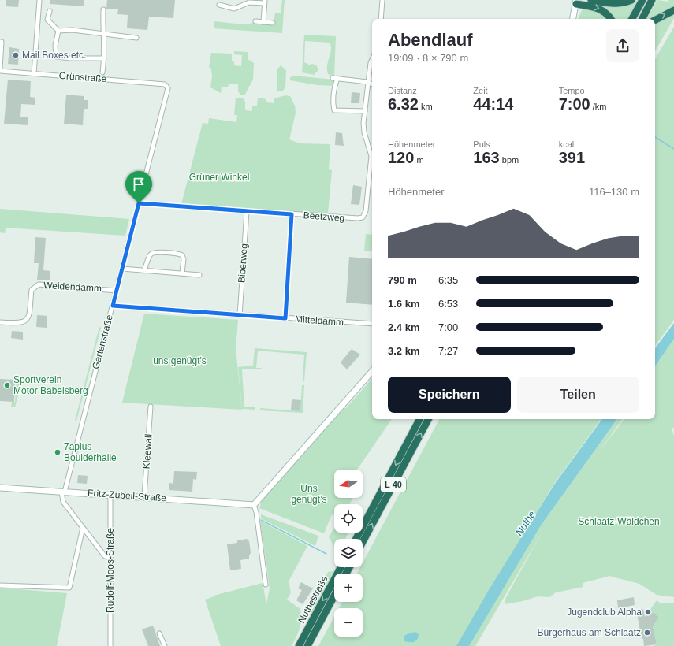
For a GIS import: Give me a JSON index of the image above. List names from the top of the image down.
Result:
{
  "streets": {
    "highway": ["L 40", "Nuthestraße"],
    "street": [
      "Grünstraße",
      "Beetzweg",
      "Biberweg",
      "Weidendamm",
      "Mitteldamm",
      "Gartenstraße",
      "Kleewall",
      "Fritz-Zubeil-Straße",
      "Rudolf-Moos-Straße"
    ]
  },
  "crossings": [
    ["Grünstraße", "Gartenstraße"],
    ["Beetzweg", "Biberweg"],
    ["Beetzweg", "Gartenstraße"],
    ["Biberweg", "Mitteldamm"],
    ["Weidendamm", "Gartenstraße"],
    ["Mitteldamm", "Gartenstraße"],
    ["Gartenstraße", "Fritz-Zubeil-Straße"],
    ["Kleewall", "Fritz-Zubeil-Straße"],
    ["Fritz-Zubeil-Straße", "Rudolf-Moos-Straße"]
  ],
  "water": ["Nuthe"],
  "parks": [
    "Grüner Winkel",
    "uns genügt's",
    "Uns genügt’s",
    "Schlaatz-Wäldchen"
  ],
  "places": [
    "Mail Boxes etc.",
    "Sportverein Motor Babelsberg",
    "7aplus Boulderhalle",
    "Jugendclub Alpha",
    "Bürgerhaus am Schlaatz"
  ],
  "north": "left",
  "page": {
    "heading": ["Abendlauf", "19:09 · 8 × 790 m"],
    "stats": [
      ["Distanz", "6.32 km"],
      ["Zeit", "44:14"],
      ["Tempo", "7:00 /km"],
      ["Höhenmeter", "120 m"],
      ["Puls", "163 bpm"],
      ["kcal", "391"]
    ],
    "chart": ["Höhenmeter", "116–130 m"],
    "list": [
      {
        "name": "790 m",
        "note": "6:35"
      },
      {
        "name": "1.6 km",
        "note": "6:53"
      },
      {
        "name": "2.4 km",
        "note": "7:00"
      },
      {
        "name": "3.2 km",
        "note": "7:27"
      }
    ],
    "buttons": ["Speichern", "Teilen"],
    "map_buttons": ["+", "−"]
  }
}
